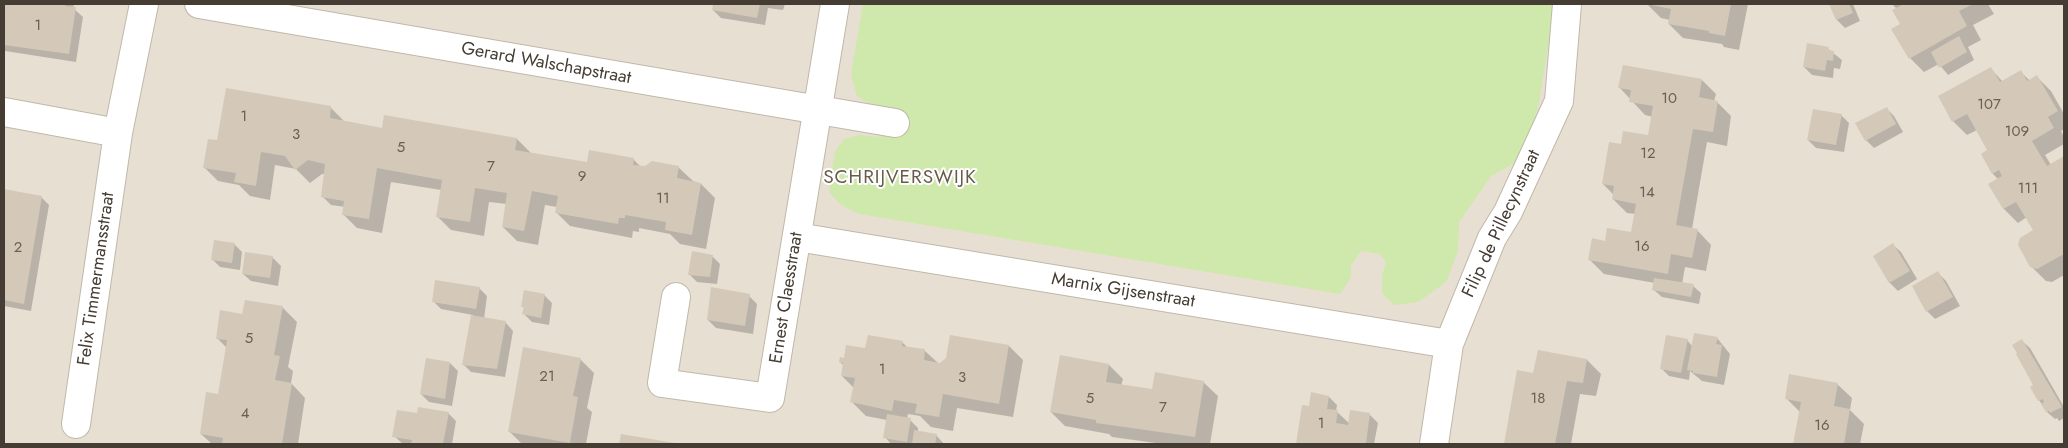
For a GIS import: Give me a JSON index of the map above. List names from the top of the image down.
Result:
{
  "streets": {
    "street": [
      "Gerard Walschapstraat",
      "Filip de Pillecynstraat",
      "Felix Timmermansstraat",
      "Marnix Gijsenstraat",
      "Ernest Claesstraat"
    ]
  },
  "crossings": [
    ["Gerard Walschapstraat", "Ernest Claesstraat"],
    ["Filip de Pillecynstraat", "Marnix Gijsenstraat"],
    ["Marnix Gijsenstraat", "Ernest Claesstraat"]
  ],
  "districts": ["SCHRIJVERSWIJK"],
  "house_numbers": [
    "1",
    "10",
    "107",
    "1",
    "109",
    "3",
    "5",
    "12",
    "7",
    "9",
    "111",
    "14",
    "11",
    "16",
    "2",
    "5",
    "1",
    "21",
    "3",
    "5",
    "18",
    "7",
    "4",
    "1",
    "16"
  ]
}
